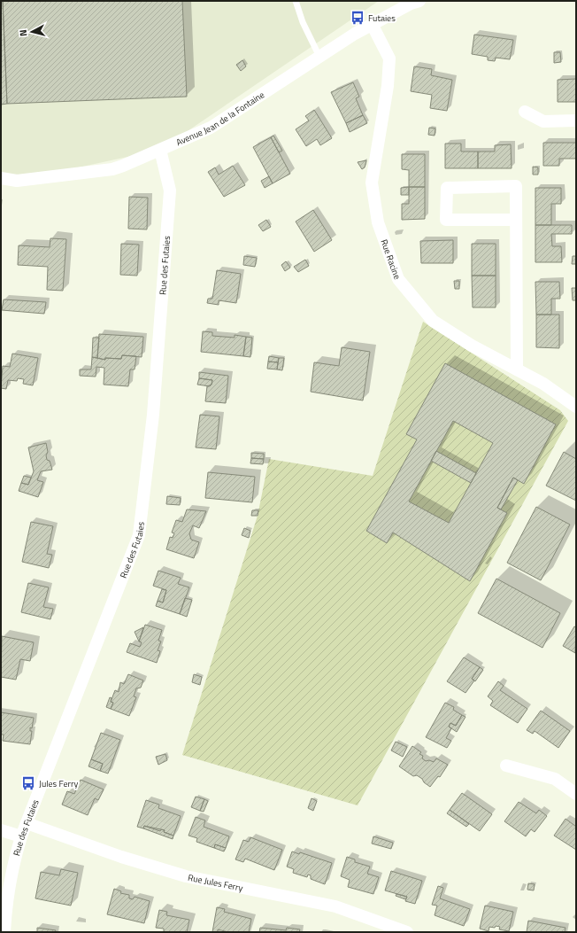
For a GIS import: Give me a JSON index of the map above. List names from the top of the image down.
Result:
{
  "streets": {
    "street": [
      "Avenue Jean de la Fontaine",
      "Rue Racine",
      "Rue des Futaies",
      "Rue Jules Ferry"
    ]
  },
  "crossings": [
    ["Avenue Jean de la Fontaine", "Rue Racine"],
    ["Avenue Jean de la Fontaine", "Rue des Futaies"],
    ["Rue des Futaies", "Rue Jules Ferry"]
  ],
  "places": {
    "bus stop": ["Futaies", "Jules Ferry"]
  },
  "north": "left"
}
